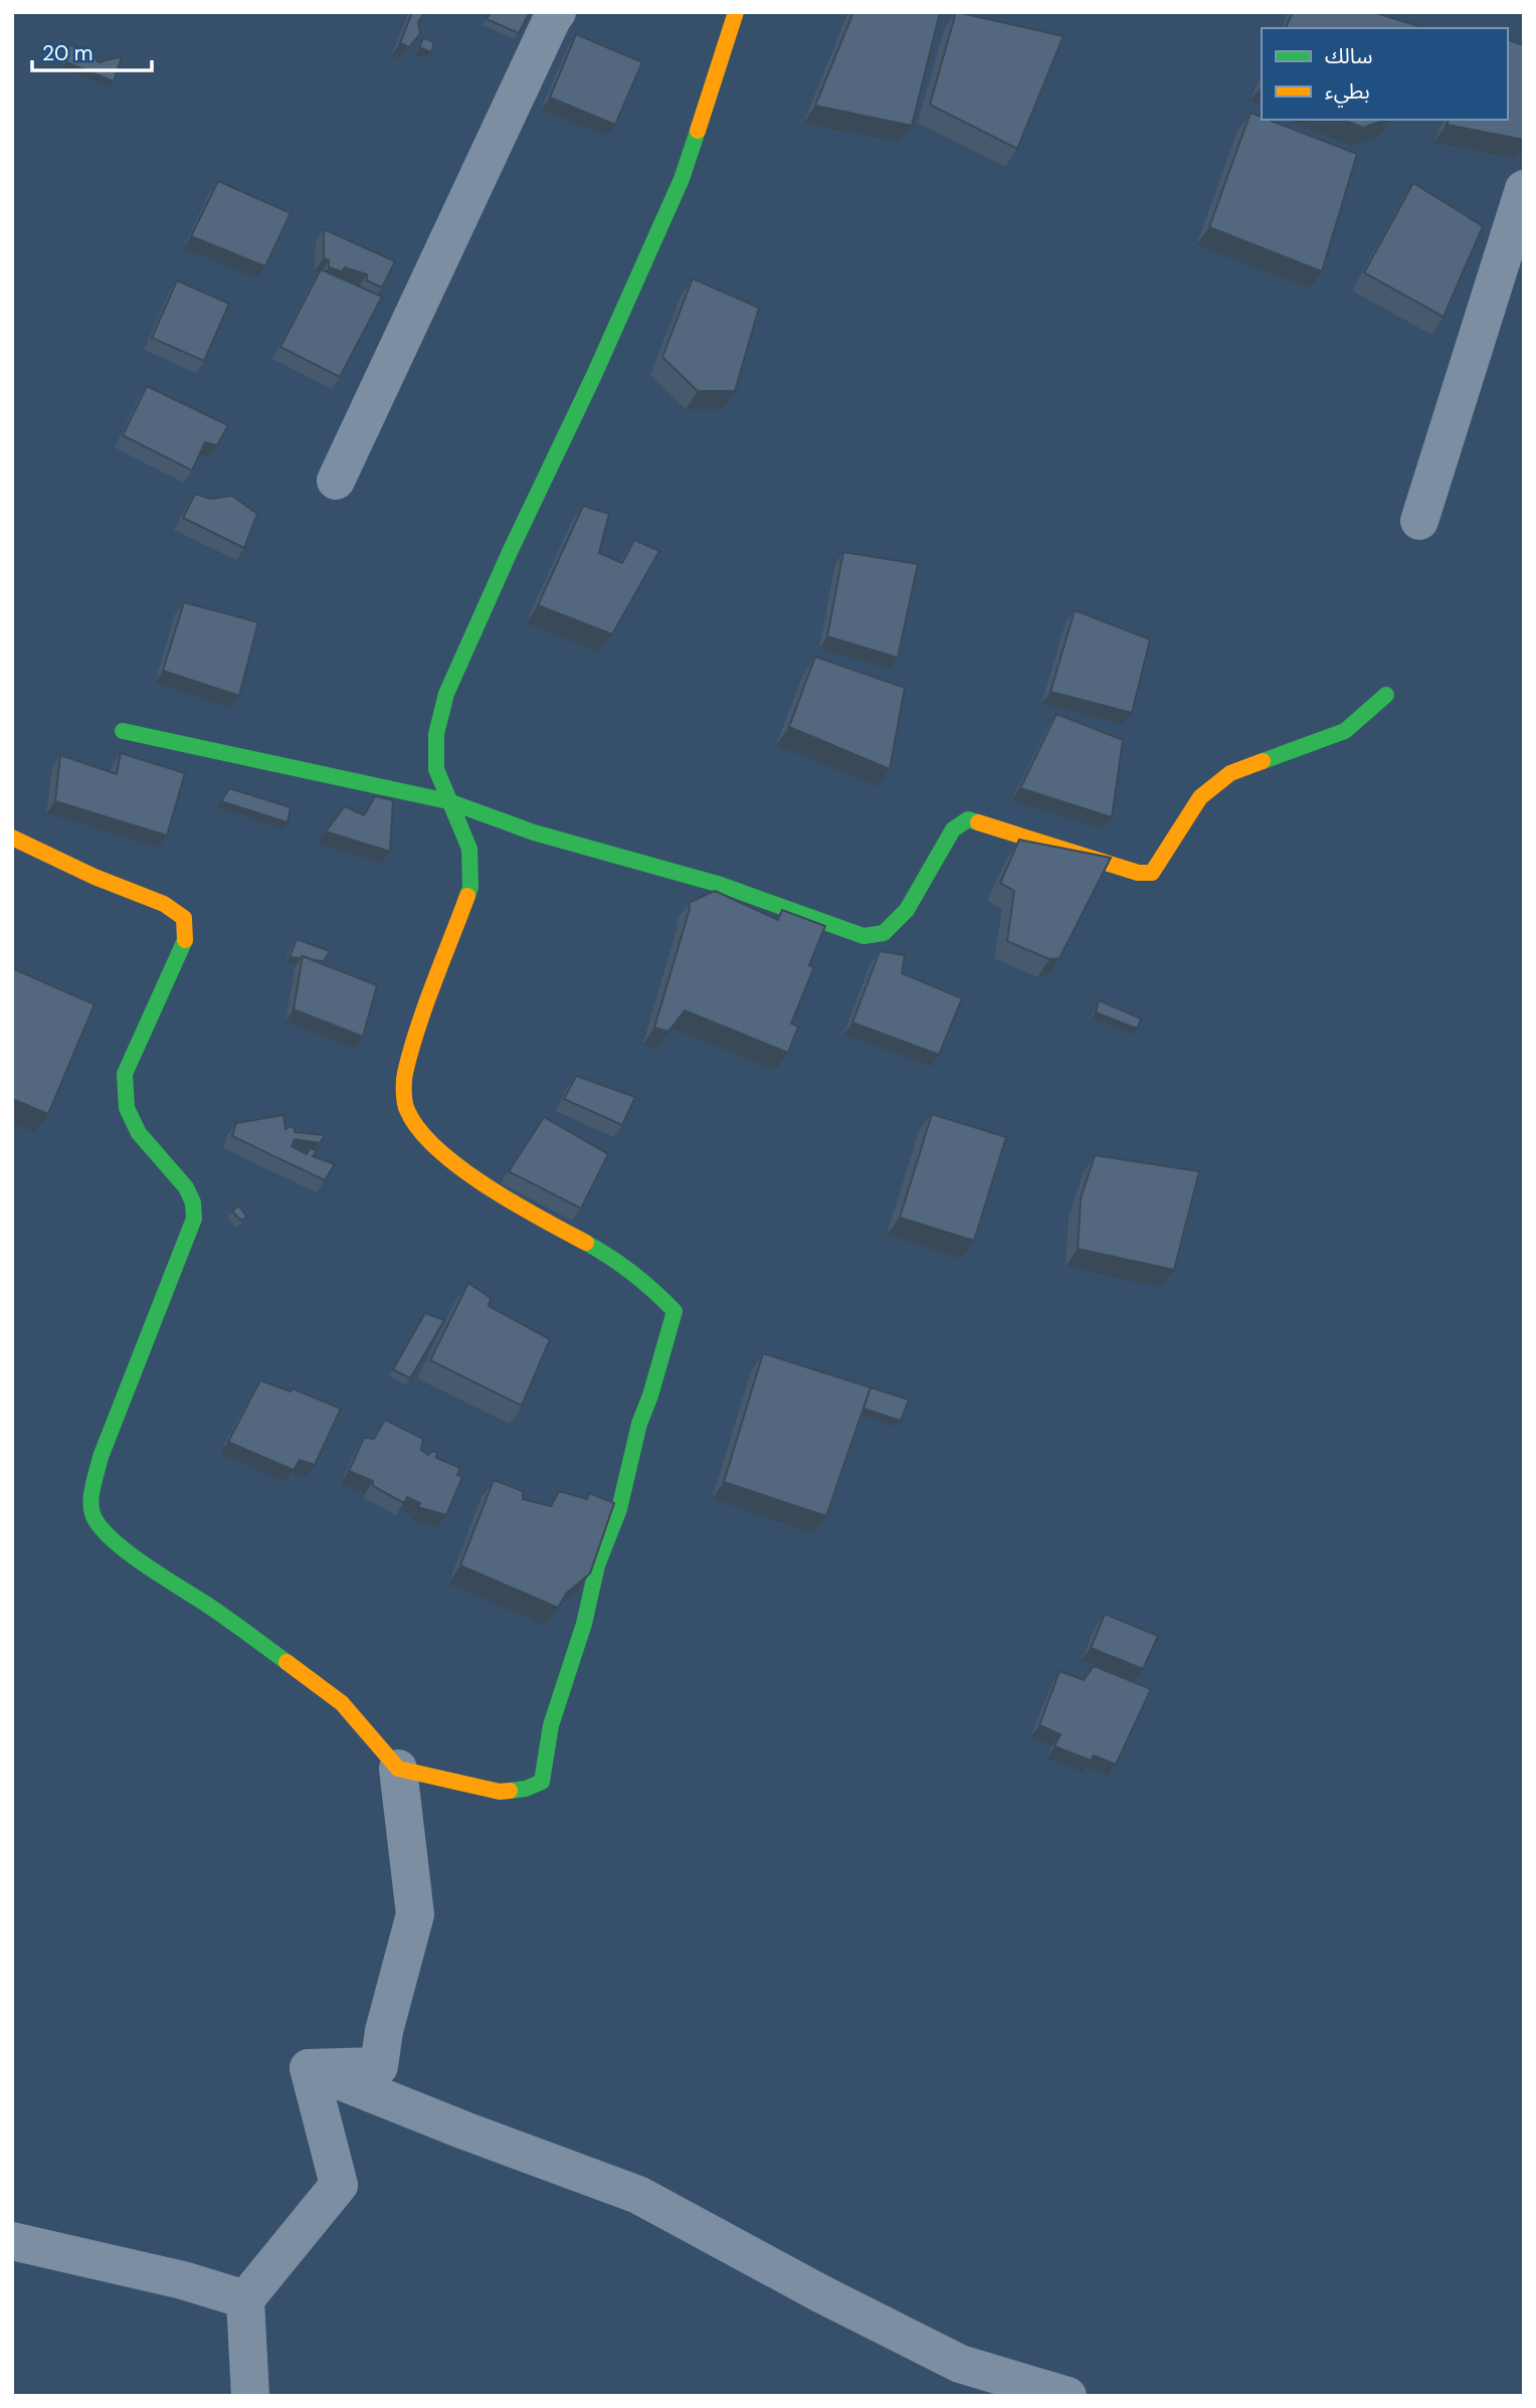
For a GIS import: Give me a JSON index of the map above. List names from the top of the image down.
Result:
{
  "legend": ["سالك", "بطيء"],
  "scale_bar": "20 m"
}
